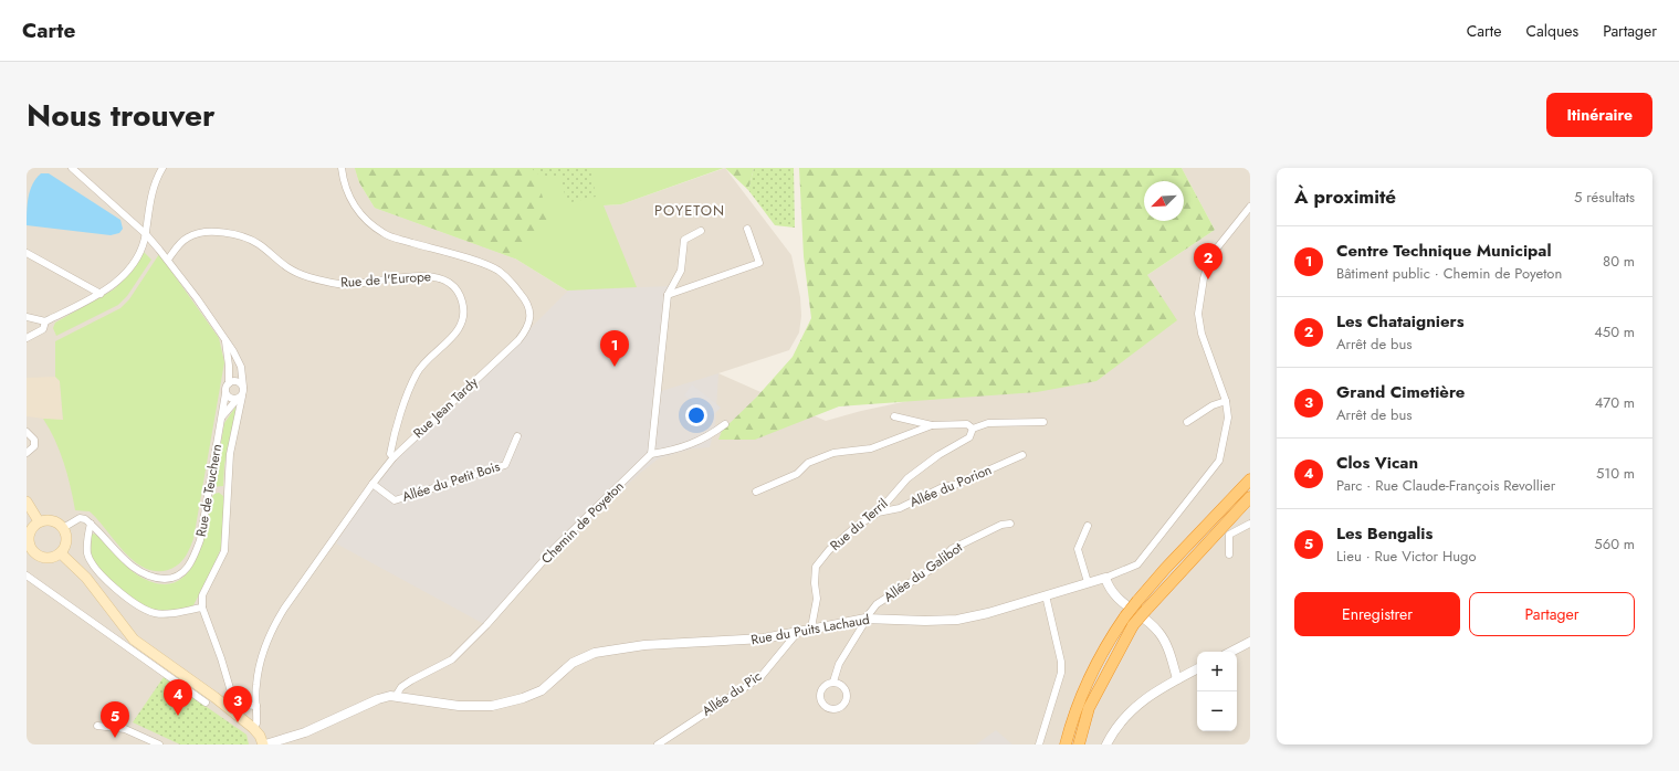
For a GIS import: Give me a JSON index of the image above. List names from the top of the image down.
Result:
{
  "streets": {
    "street": [
      "Rue de l'Europe",
      "Rue Jean Tardy",
      "Allée du Petit Bois",
      "Allée du Porion",
      "Rue de Teuchern",
      "Chemin de Poyeton",
      "Rue du Terril",
      "Allée du Galibot",
      "Rue du Puits Lachaud",
      "Allée du Pic"
    ]
  },
  "crossings": [
    ["Rue de l'Europe", "Rue Jean Tardy"],
    ["Rue Jean Tardy", "Allée du Petit Bois"],
    ["Allée du Porion", "Rue du Terril"],
    ["Chemin de Poyeton", "Rue du Puits Lachaud"],
    ["Rue du Terril", "Rue du Puits Lachaud"],
    ["Allée du Galibot", "Rue du Puits Lachaud"],
    ["Rue du Puits Lachaud", "Allée du Pic"]
  ],
  "districts": ["POYETON"],
  "north": "bottom left",
  "page": {
    "header": "Carte",
    "nav": ["Carte", "Calques", "Partager"],
    "title": "Nous trouver",
    "buttons": [
      "Itinéraire",
      ["Enregistrer", "Partager"]
    ],
    "heading": ["À proximité", "5 résultats"],
    "list": [
      {
        "mark": "1",
        "name": "Centre Technique Municipal",
        "note": "Bâtiment public · Chemin de Poyeton",
        "value": "80 m"
      },
      {
        "mark": "2",
        "name": "Les Chataigniers",
        "note": "Arrêt de bus",
        "value": "450 m"
      },
      {
        "mark": "3",
        "name": "Grand Cimetière",
        "note": "Arrêt de bus",
        "value": "470 m"
      },
      {
        "mark": "4",
        "name": "Clos Vican",
        "note": "Parc · Rue Claude-François Revollier",
        "value": "510 m"
      },
      {
        "mark": "5",
        "name": "Les Bengalis",
        "note": "Lieu · Rue Victor Hugo",
        "value": "560 m"
      }
    ],
    "pins": [
      "2",
      "1",
      "4",
      "3",
      "5"
    ],
    "map_buttons": ["+", "−"]
  }
}
